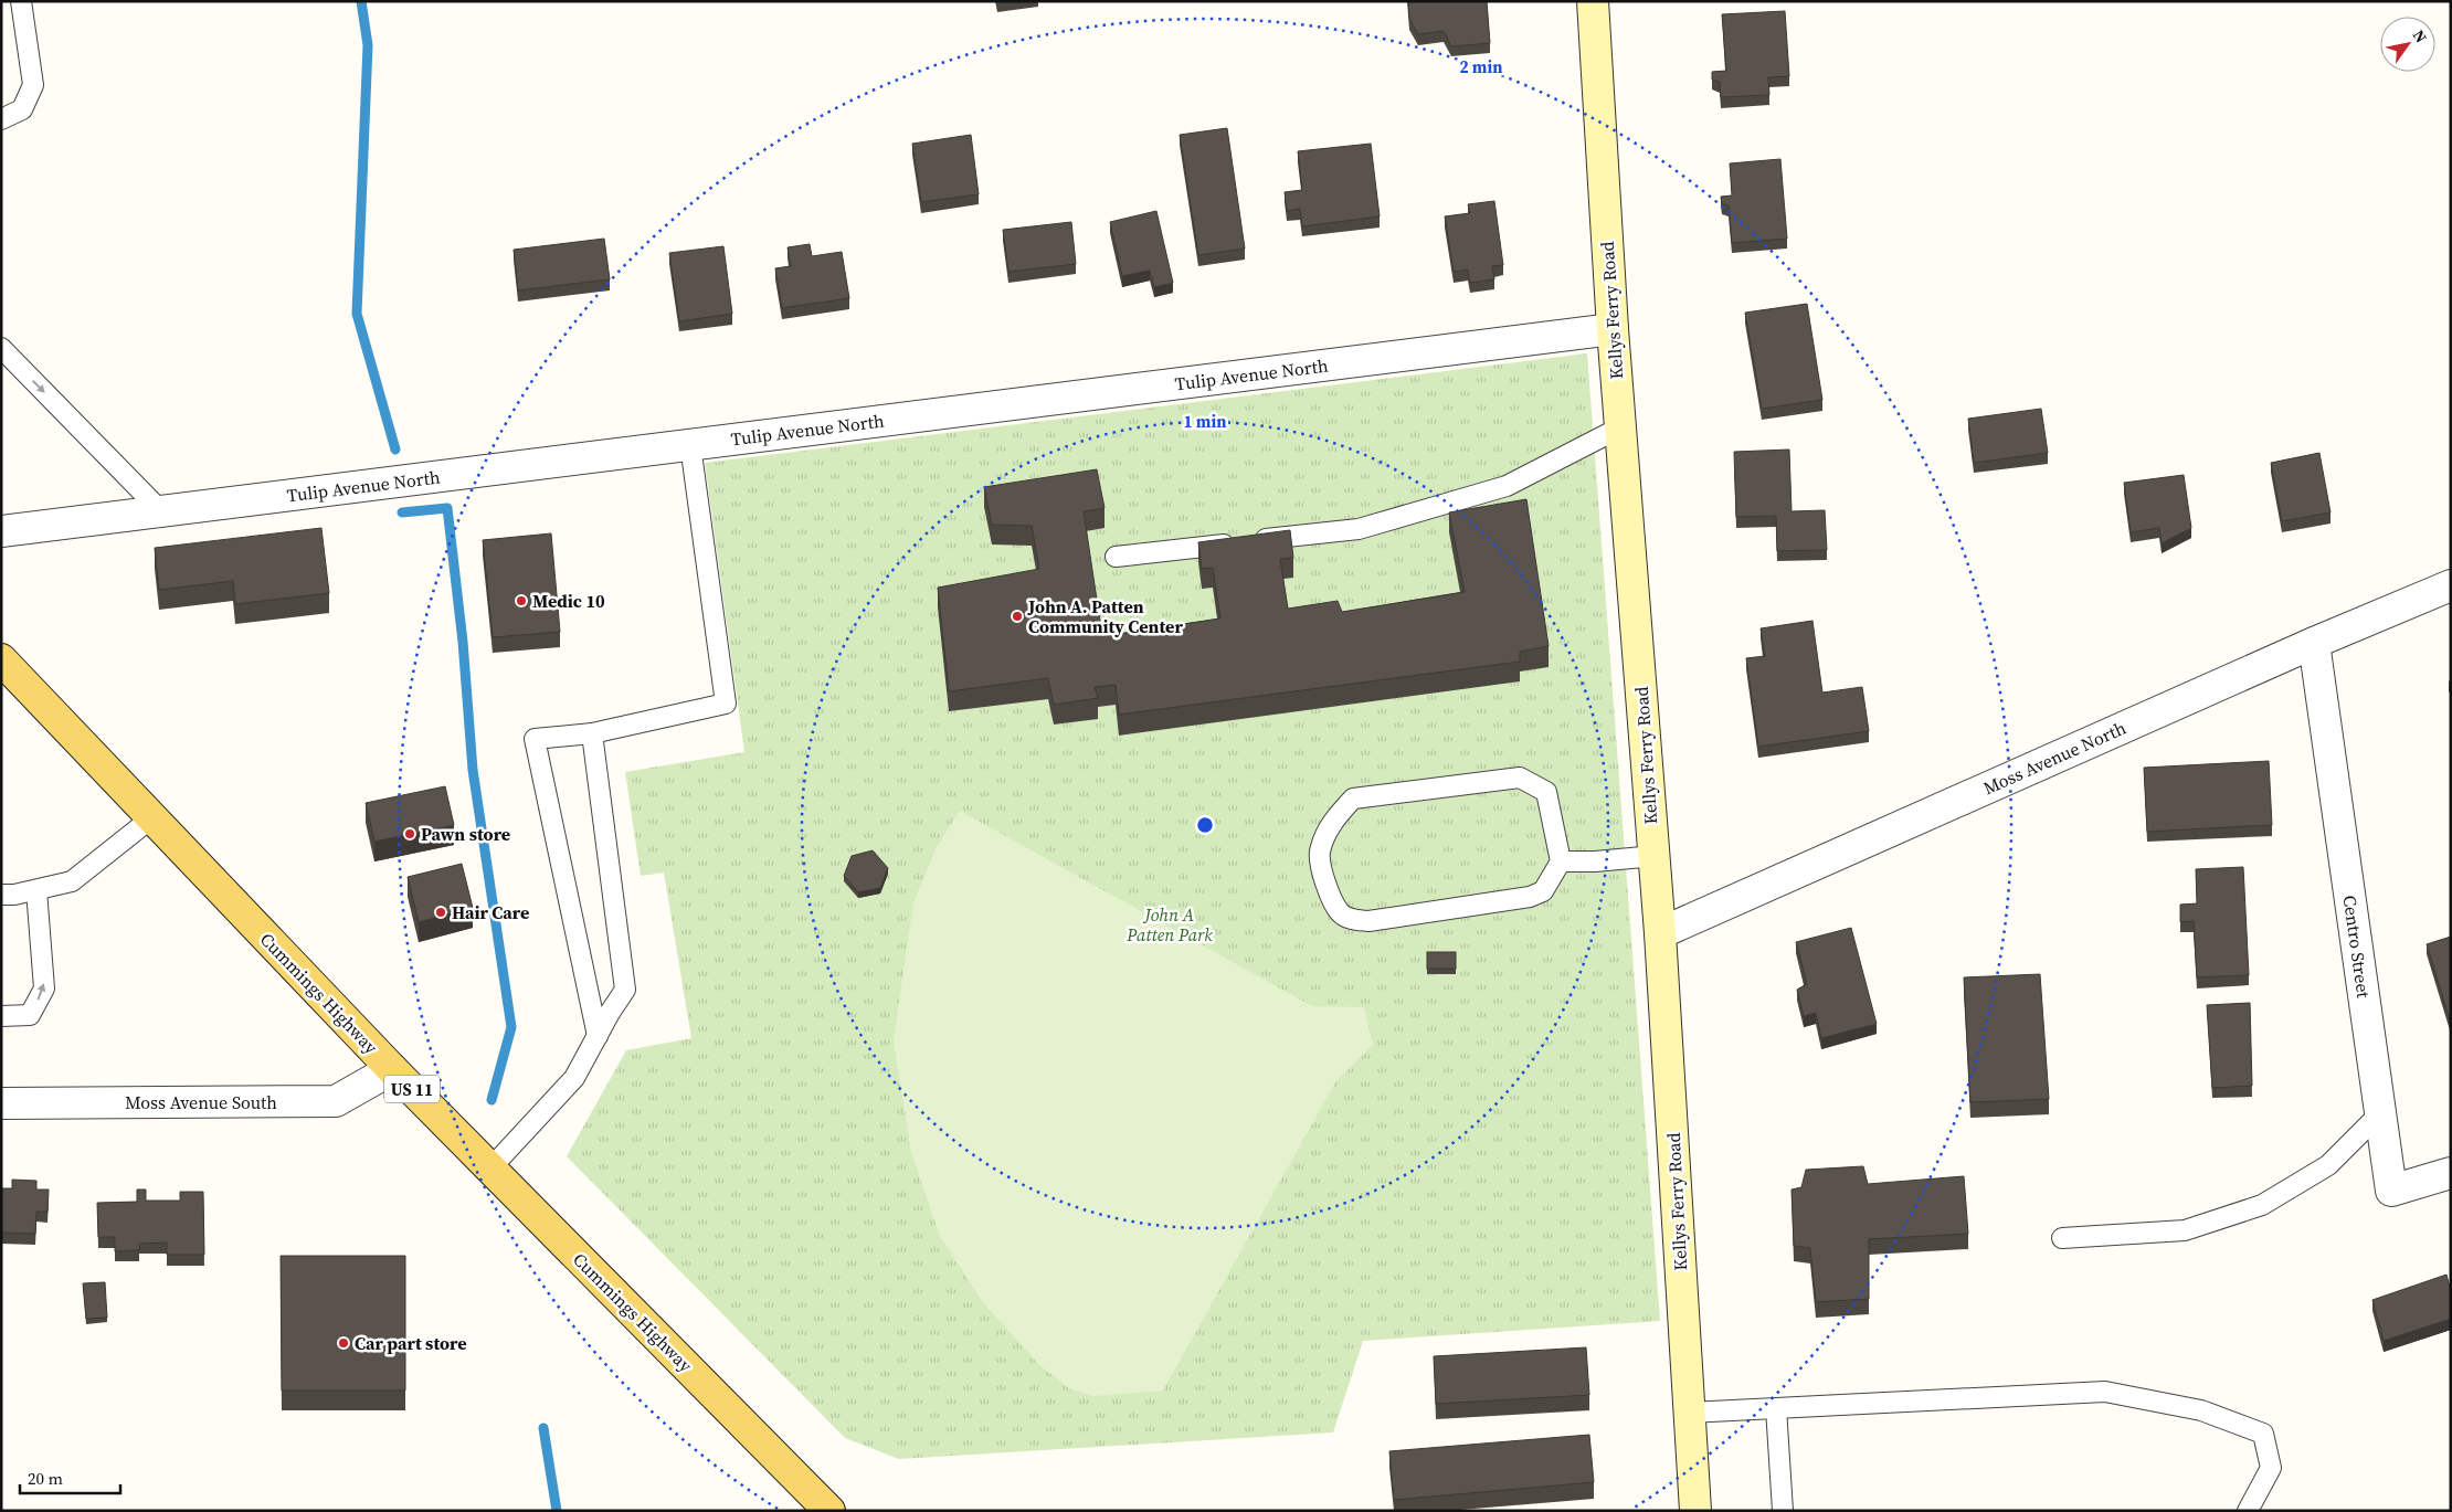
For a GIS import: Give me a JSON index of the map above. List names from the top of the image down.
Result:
{
  "streets": {
    "main road": ["Cummings Highway", "US 11"],
    "street": [
      "Kellys Ferry Road",
      "Tulip Avenue North",
      "Moss Avenue North",
      "Centro Street",
      "Moss Avenue South"
    ]
  },
  "crossings": [
    ["Kellys Ferry Road", "Tulip Avenue North"],
    ["Kellys Ferry Road", "Moss Avenue North"],
    ["Moss Avenue North", "Centro Street"],
    ["Cummings Highway", "Moss Avenue South"]
  ],
  "parks": ["John A Patten Park"],
  "places": [
    "Medic 10",
    "John A. Patten Community Center",
    "Pawn store",
    "Hair Care",
    "Car part store"
  ],
  "scale_bar": "20 m",
  "north": "top right",
  "rings": ["2 min", "1 min"]
}
